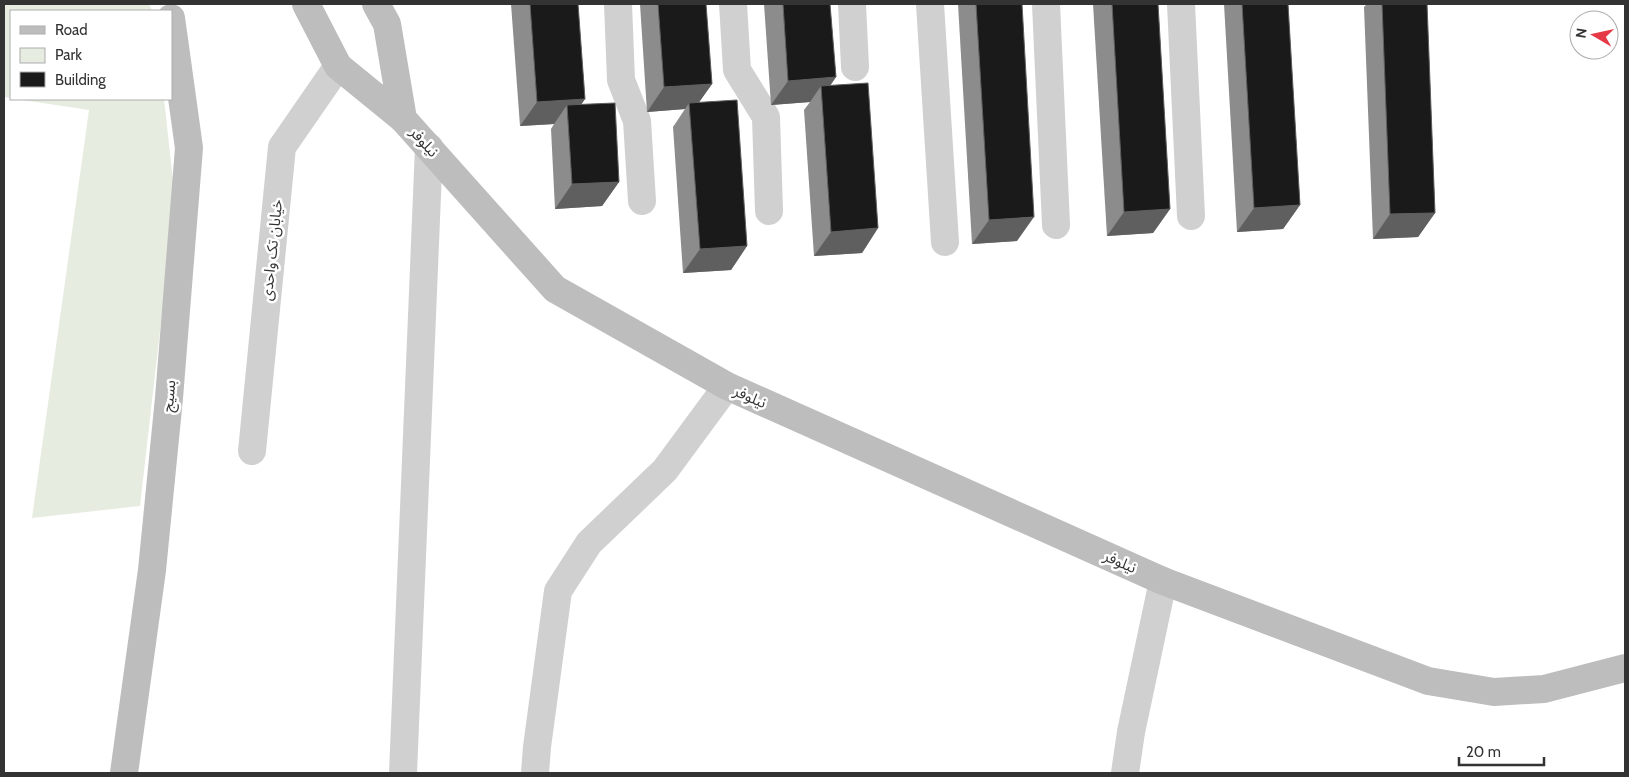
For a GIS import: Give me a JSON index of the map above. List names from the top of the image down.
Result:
{
  "streets": {
    "main road": ["نیلوفر", "بسیج"],
    "street": ["خیابان تک واحدی"]
  },
  "crossings": [
    ["نیلوفر", "خیابان تک واحدی"]
  ],
  "legend": ["Road", "Park", "Building"],
  "scale_bar": "20 m",
  "north": "left"
}
